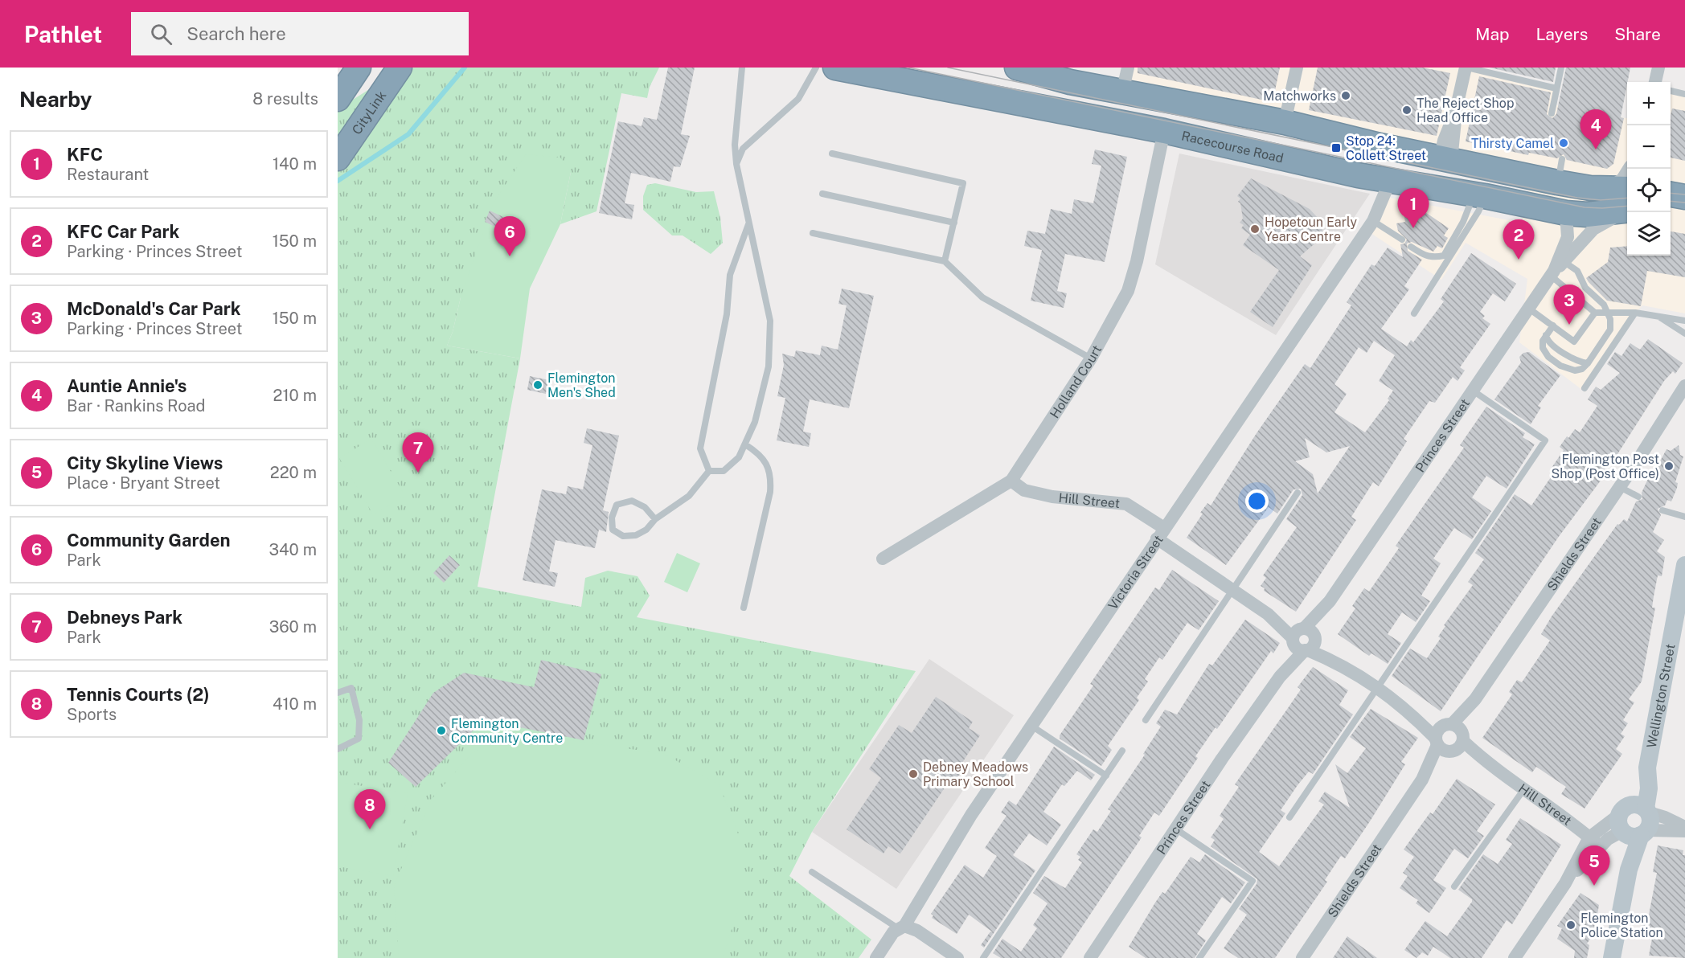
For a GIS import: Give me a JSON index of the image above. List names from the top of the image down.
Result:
{
  "streets": {
    "highway": ["CityLink", "Racecourse Road"],
    "street": [
      "Holland Court",
      "Princes Street",
      "Hill Street",
      "Shields Street",
      "Victoria Street",
      "Wellington Street"
    ]
  },
  "crossings": [
    ["Racecourse Road", "Holland Court"],
    ["Racecourse Road", "Princes Street"],
    ["Racecourse Road", "Victoria Street"],
    ["Holland Court", "Hill Street"],
    ["Princes Street", "Hill Street"],
    ["Hill Street", "Shields Street"],
    ["Hill Street", "Victoria Street"]
  ],
  "places": {
    "other": [
      "Matchworks",
      "The Reject Shop Head Office",
      "Thirsty Camel",
      "Hopetoun Early Years Centre",
      "Flemington Men's Shed",
      "Flemington Post Shop (Post Office)",
      "Flemington Community Centre",
      "Debney Meadows Primary School",
      "Flemington Police Station"
    ],
    "transit": ["Stop 24: Collett Street"]
  },
  "page": {
    "header": "Pathlet",
    "search": "Search here",
    "nav": ["Map", "Layers", "Share"],
    "heading": ["Nearby", "8 results"],
    "map_buttons": ["+", "−"],
    "pins": [
      "4",
      "1",
      "6",
      "2",
      "3",
      "7",
      "8",
      "5"
    ],
    "list": [
      {
        "mark": "1",
        "name": "KFC",
        "note": "Restaurant",
        "value": "140 m"
      },
      {
        "mark": "2",
        "name": "KFC Car Park",
        "note": "Parking · Princes Street",
        "value": "150 m"
      },
      {
        "mark": "3",
        "name": "McDonald's Car Park",
        "note": "Parking · Princes Street",
        "value": "150 m"
      },
      {
        "mark": "4",
        "name": "Auntie Annie's",
        "note": "Bar · Rankins Road",
        "value": "210 m"
      },
      {
        "mark": "5",
        "name": "City Skyline Views",
        "note": "Place · Bryant Street",
        "value": "220 m"
      },
      {
        "mark": "6",
        "name": "Community Garden",
        "note": "Park",
        "value": "340 m"
      },
      {
        "mark": "7",
        "name": "Debneys Park",
        "note": "Park",
        "value": "360 m"
      },
      {
        "mark": "8",
        "name": "Tennis Courts (2)",
        "note": "Sports",
        "value": "410 m"
      }
    ]
  }
}
